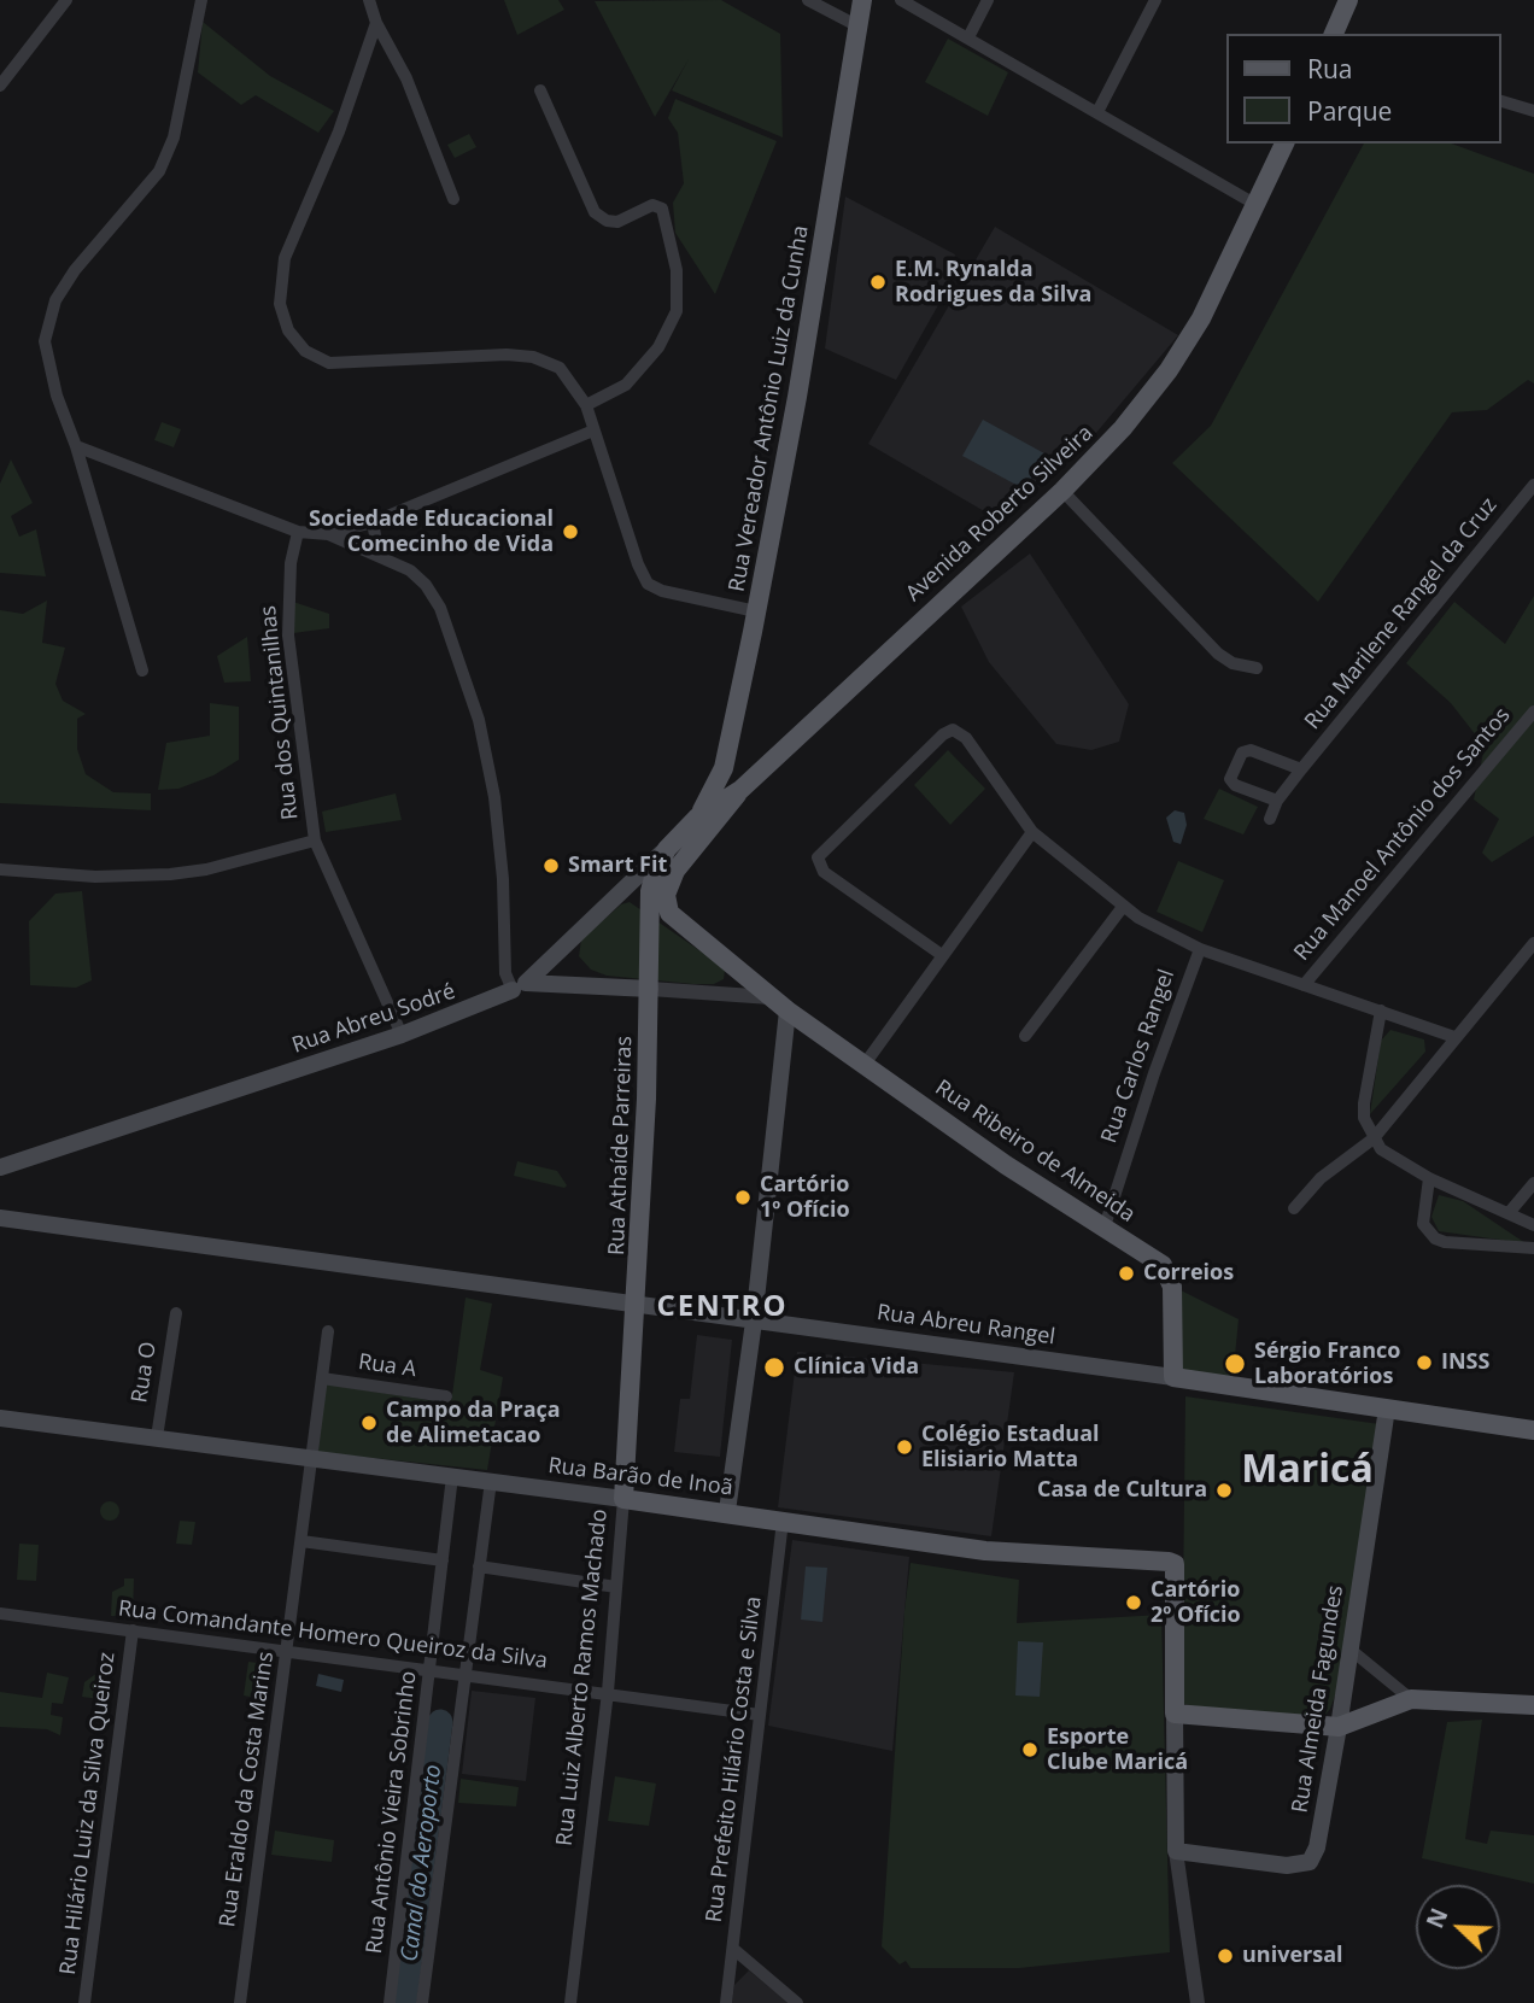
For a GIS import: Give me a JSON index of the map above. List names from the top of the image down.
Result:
{
  "streets": {
    "main road": [
      "Rua Vereador Antônio Luiz da Cunha",
      "Avenida Roberto Silveira",
      "Rua Abreu Sodré",
      "Rua Athaíde Parreiras",
      "Rua Ribeiro de Almeida",
      "Rua Abreu Rangel",
      "Rua Barão de Inoã",
      "Rua Luiz Alberto Ramos Machado",
      "Rua Almeida Fagundes"
    ],
    "street": [
      "Rua Marilene Rangel da Cruz",
      "Rua dos Quintanilhas",
      "Rua Manoel Antônio dos Santos",
      "Rua Carlos Rangel",
      "Rua A",
      "Rua O",
      "Rua Comandante Homero Queiroz da Silva",
      "Rua Prefeito Hilário Costa e Silva",
      "Rua Eraldo da Costa Marins",
      "Rua Antônio Vieira Sobrinho",
      "Rua Hilário Luiz da Silva Queiroz"
    ]
  },
  "crossings": [
    ["Rua Vereador Antônio Luiz da Cunha", "Avenida Roberto Silveira"],
    ["Avenida Roberto Silveira", "Rua Abreu Sodré"],
    ["Avenida Roberto Silveira", "Rua Athaíde Parreiras"],
    ["Avenida Roberto Silveira", "Rua Ribeiro de Almeida"],
    ["Rua dos Quintanilhas", "Rua Abreu Sodré"],
    ["Rua Abreu Sodré", "Rua Athaíde Parreiras"],
    ["Rua Abreu Sodré", "Rua Ribeiro de Almeida"],
    ["Rua Carlos Rangel", "Rua Ribeiro de Almeida"],
    ["Rua Athaíde Parreiras", "Rua Abreu Rangel"],
    ["Rua Athaíde Parreiras", "Rua Luiz Alberto Ramos Machado"],
    ["Rua Ribeiro de Almeida", "Rua Abreu Rangel"],
    ["Rua Abreu Rangel", "Rua Luiz Alberto Ramos Machado"],
    ["Rua A", "Rua Eraldo da Costa Marins"],
    ["Rua O", "Rua Barão de Inoã"],
    ["Rua Barão de Inoã", "Rua Luiz Alberto Ramos Machado"],
    ["Rua Barão de Inoã", "Rua Prefeito Hilário Costa e Silva"],
    ["Rua Barão de Inoã", "Rua Eraldo da Costa Marins"],
    ["Rua Barão de Inoã", "Rua Antônio Vieira Sobrinho"],
    ["Rua Comandante Homero Queiroz da Silva", "Rua Luiz Alberto Ramos Machado"],
    ["Rua Comandante Homero Queiroz da Silva", "Rua Prefeito Hilário Costa e Silva"],
    ["Rua Comandante Homero Queiroz da Silva", "Rua Eraldo da Costa Marins"],
    ["Rua Comandante Homero Queiroz da Silva", "Rua Antônio Vieira Sobrinho"],
    ["Rua Comandante Homero Queiroz da Silva", "Rua Hilário Luiz da Silva Queiroz"]
  ],
  "districts": ["CENTRO", "Maricá"],
  "water": ["Canal do Aeroporto"],
  "places": [
    "E.M. Rynalda Rodrigues da Silva",
    "Sociedade Educacional Comecinho de Vida",
    "Smart Fit",
    "Cartório 1º Ofício",
    "Correios",
    "INSS",
    "Sérgio Franco Laboratórios",
    "Clínica Vida",
    "Campo da Praça de Alimetacao",
    "Colégio Estadual Elisiario Matta",
    "Casa de Cultura",
    "Cartório 2º Ofício",
    "Esporte Clube Maricá",
    "universal"
  ],
  "legend": ["Rua", "Parque"],
  "north": "top left"
}
